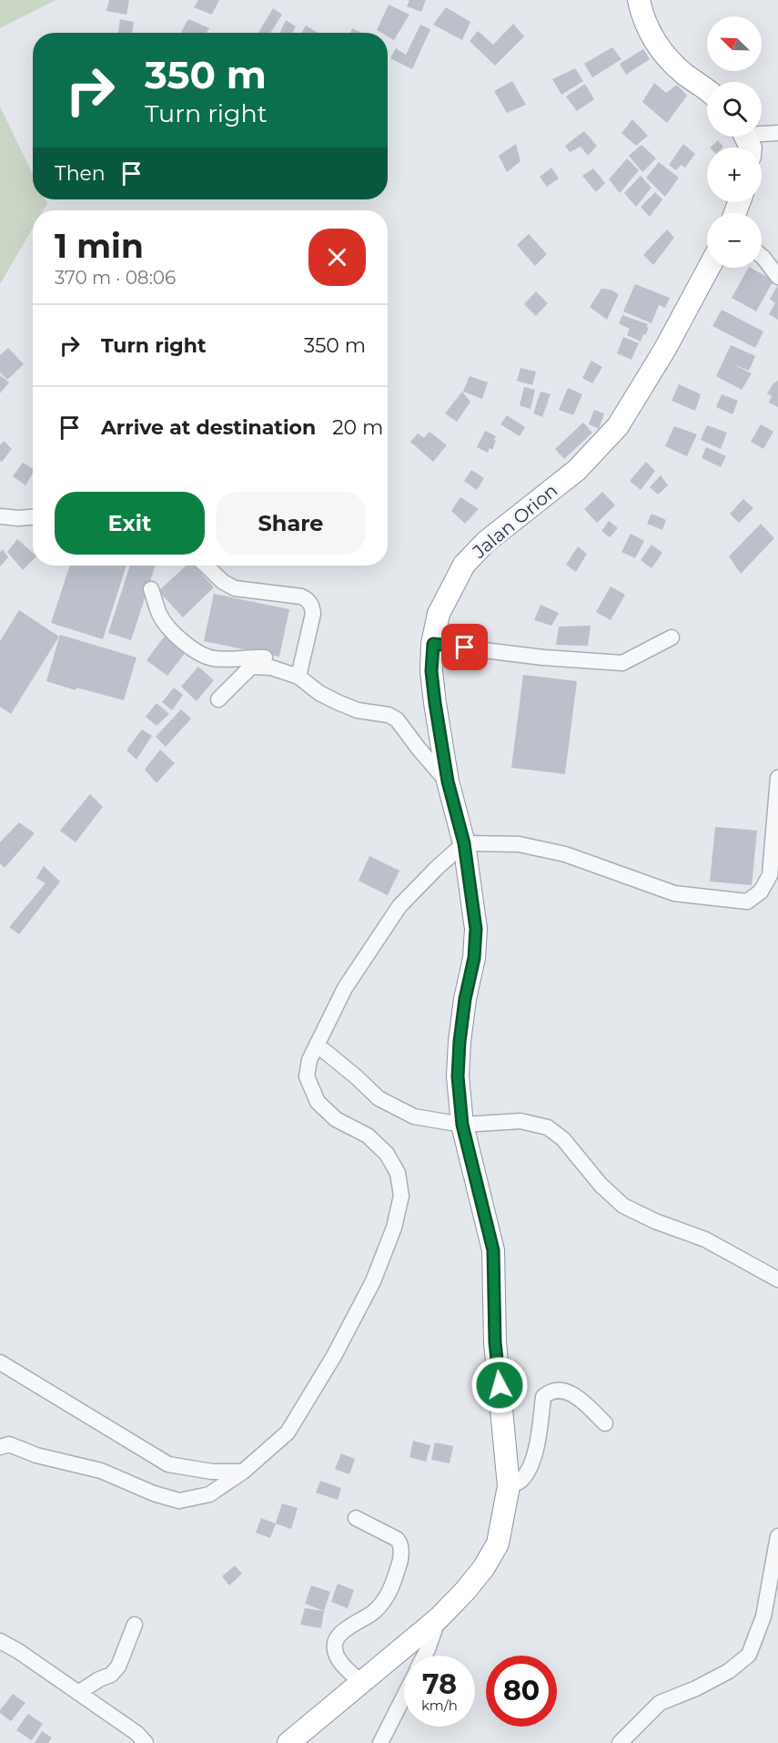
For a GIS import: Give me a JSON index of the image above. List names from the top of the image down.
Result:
{
  "streets": {
    "highway": ["Jalan Orion"]
  },
  "north": "top left",
  "page": {
    "map_buttons": ["+", "−"],
    "turn": ["350 m", "Turn right"],
    "then": "Then",
    "heading": ["1 min", "370 m · 08:06"],
    "list": [
      {
        "name": "Turn right",
        "value": "350 m"
      },
      {
        "name": "Arrive at destination",
        "value": "20 m"
      }
    ],
    "buttons": ["Exit", "Share"],
    "speed": "78 km/h",
    "limit": "80"
  }
}
